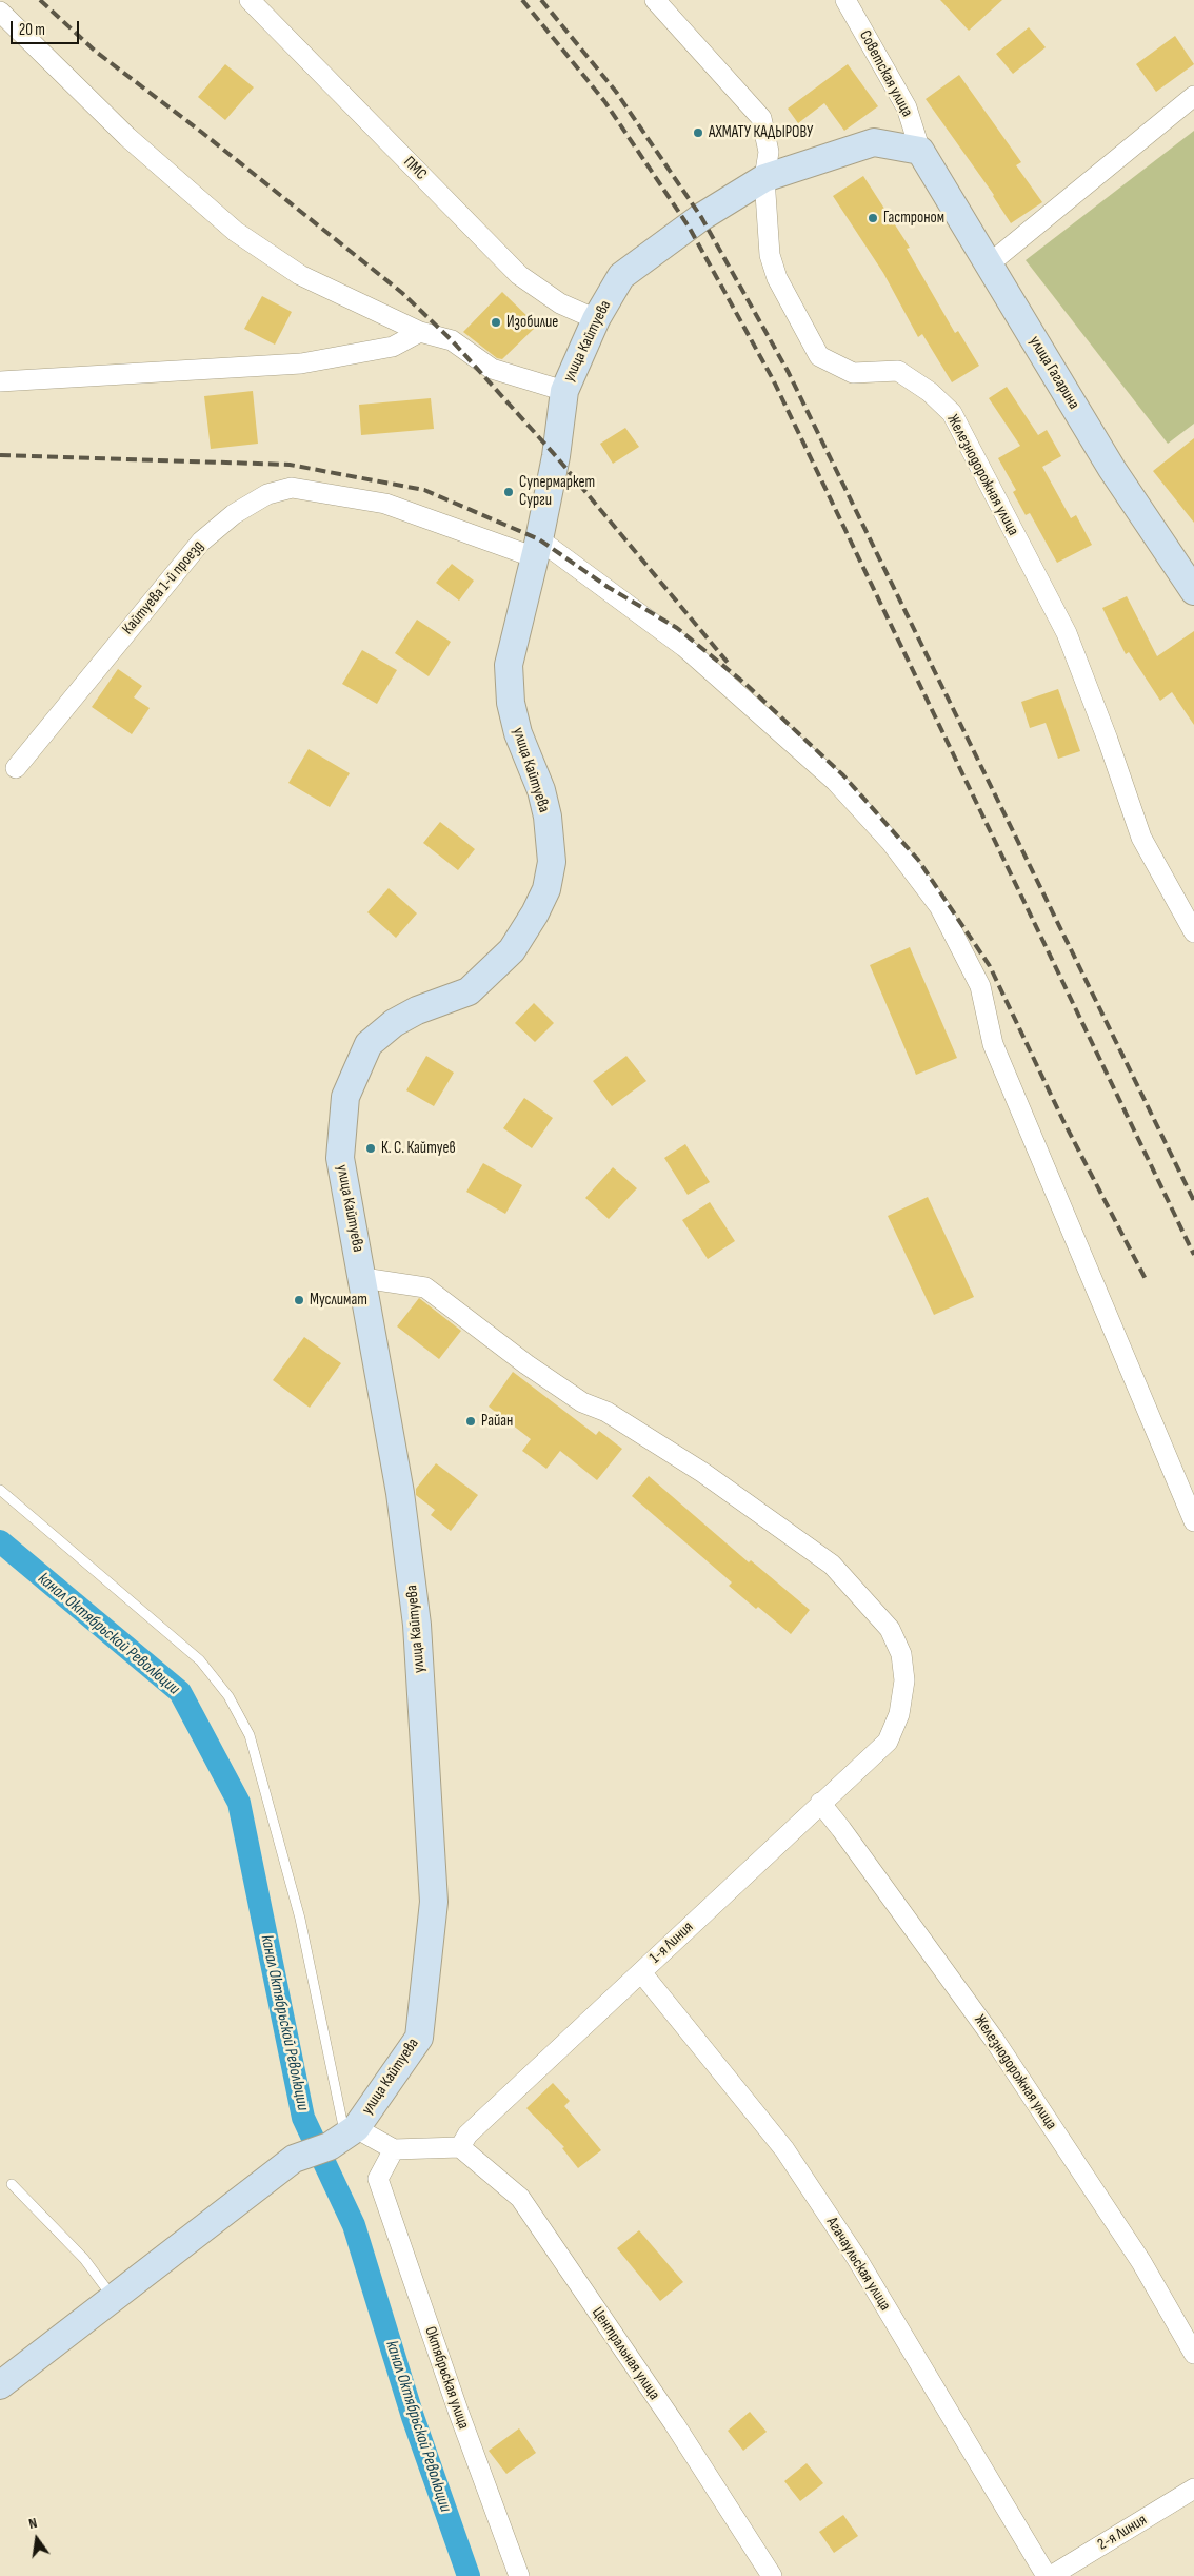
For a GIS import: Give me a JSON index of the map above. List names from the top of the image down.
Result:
{
  "streets": {
    "main road": ["улица Кайтуева", "улица Гагарина"],
    "street": [
      "Советская улица",
      "ПМС",
      "Железнодорожная улица",
      "Кайтуева 1-й проезд",
      "1-я Линия",
      "Агачаульская улица",
      "Центральная улица",
      "Октябрьская улица",
      "2-я Линия"
    ]
  },
  "crossings": [
    ["Советская улица", "улица Кайтуева"],
    ["Советская улица", "улица Гагарина"],
    ["ПМС", "улица Кайтуева"],
    ["улица Кайтуева", "улица Гагарина"],
    ["улица Кайтуева", "Железнодорожная улица"],
    ["улица Кайтуева", "Кайтуева 1-й проезд"],
    ["улица Кайтуева", "1-я Линия"],
    ["Железнодорожная улица", "1-я Линия"],
    ["1-я Линия", "Агачаульская улица"],
    ["1-я Линия", "Центральная улица"]
  ],
  "water": ["канал Октябрьской Революции"],
  "places": [
    "АХМАТУ КАДЫРОВУ",
    "Гастроном",
    "Изобилие",
    "Супермаркет Сурги",
    "К. С. Кайтуев",
    "Муслимат",
    "Райан"
  ],
  "scale_bar": "20 m",
  "north": "top"
}
